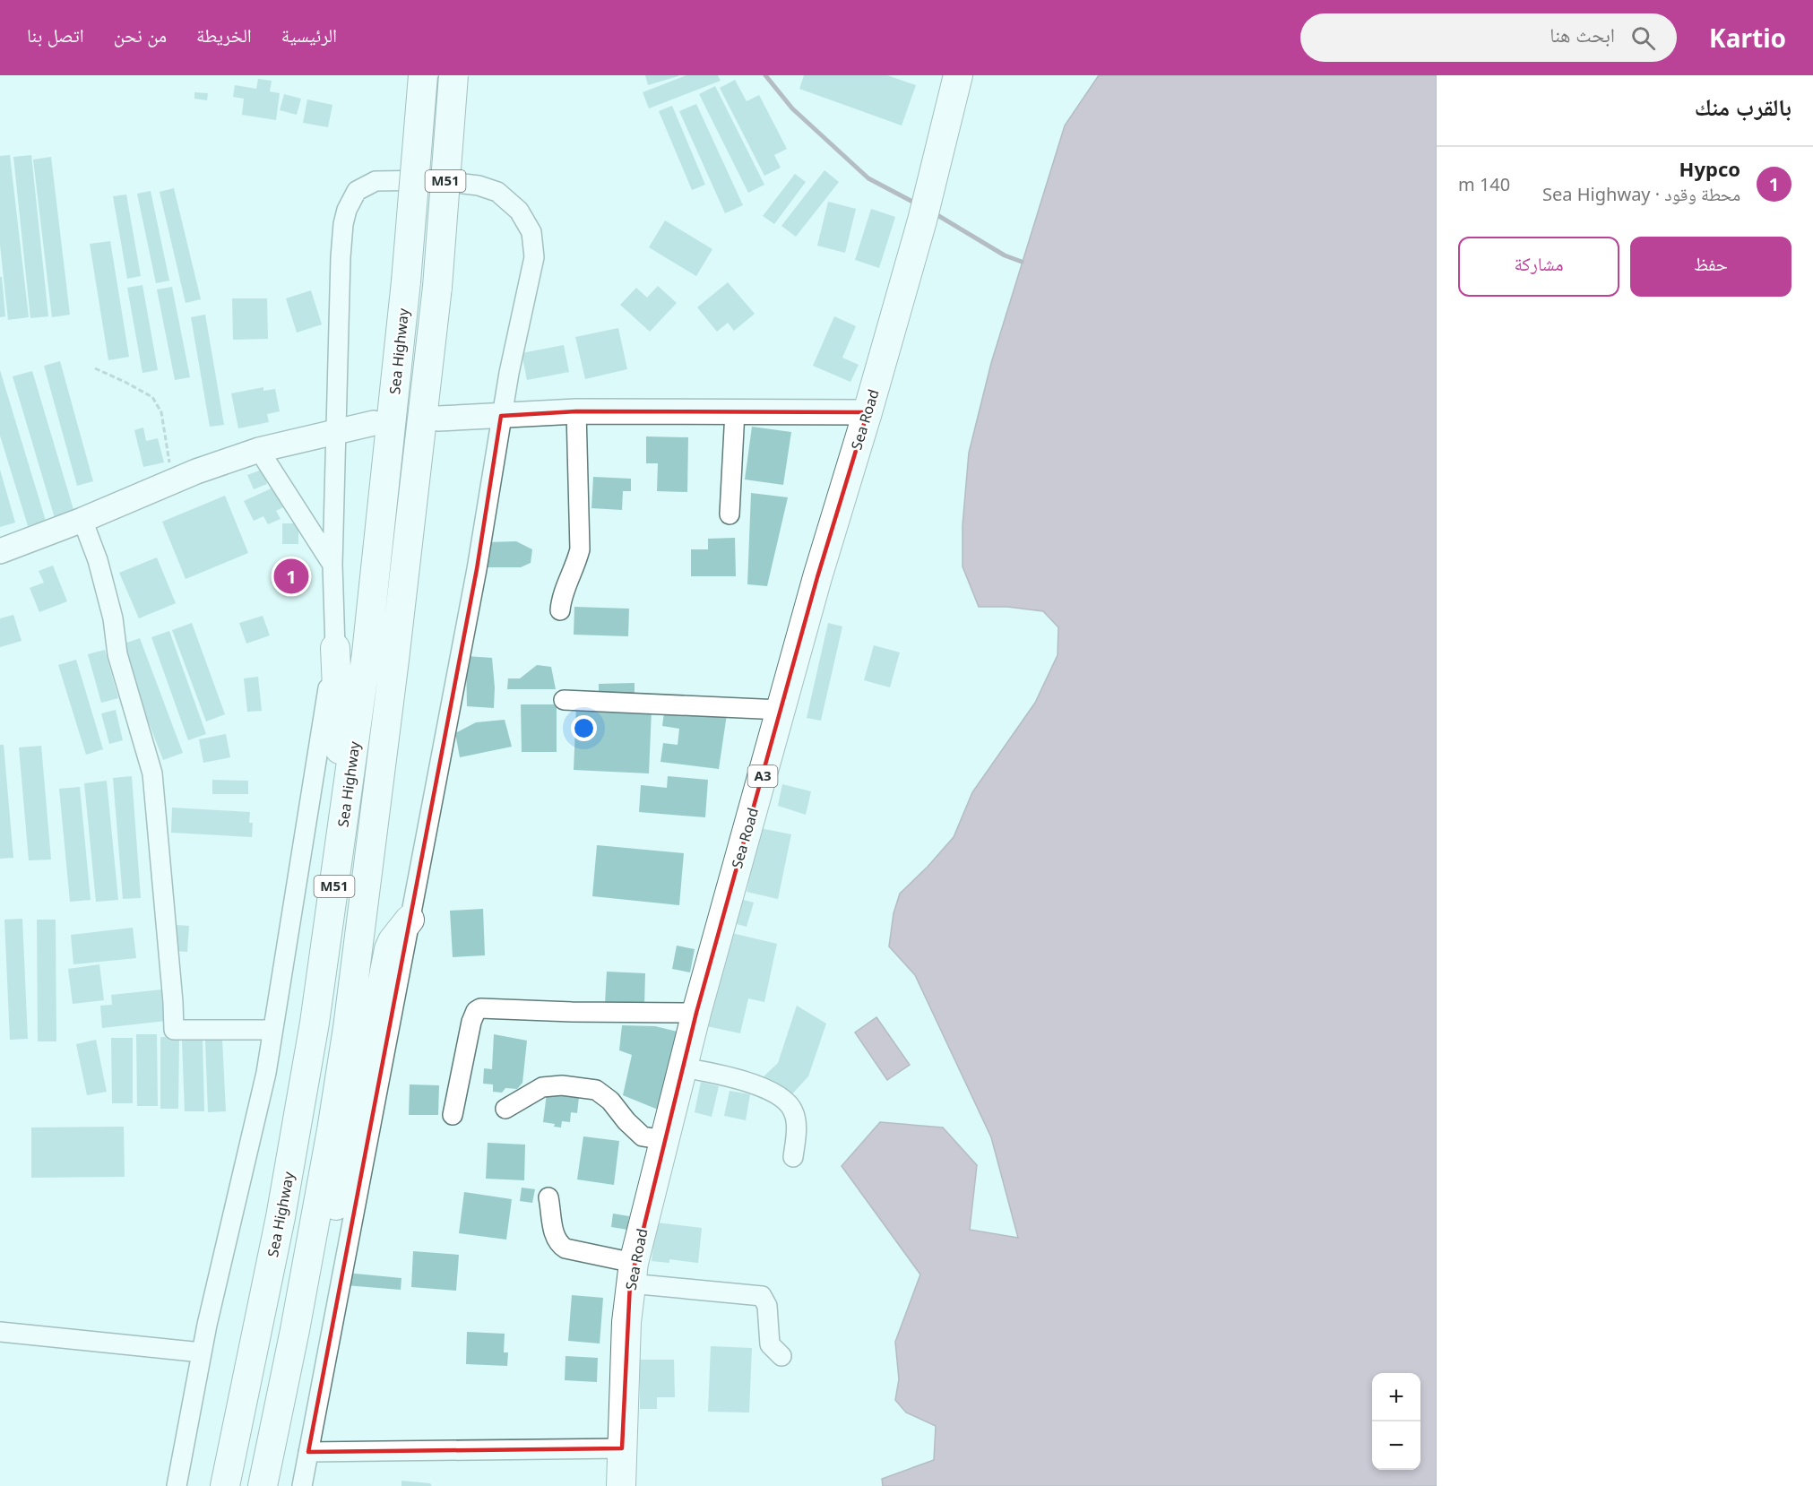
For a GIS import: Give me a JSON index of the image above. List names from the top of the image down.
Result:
{
  "streets": {
    "highway": [
      "M51",
      "Sea Highway",
      "Sea Road",
      "A3"
    ]
  },
  "page": {
    "header": "Kartio",
    "search": "ابحث هنا",
    "nav": [
      "الرئيسية",
      "الخريطة",
      "من نحن",
      "اتصل بنا"
    ],
    "heading": "بالقرب منك",
    "list": [
      {
        "mark": "1",
        "name": "Hypco",
        "note": "محطة وقود · Sea Highway",
        "value": "140 m"
      }
    ],
    "buttons": ["حفظ", "مشاركة"],
    "pins": "1",
    "map_buttons": ["+", "−"]
  }
}
